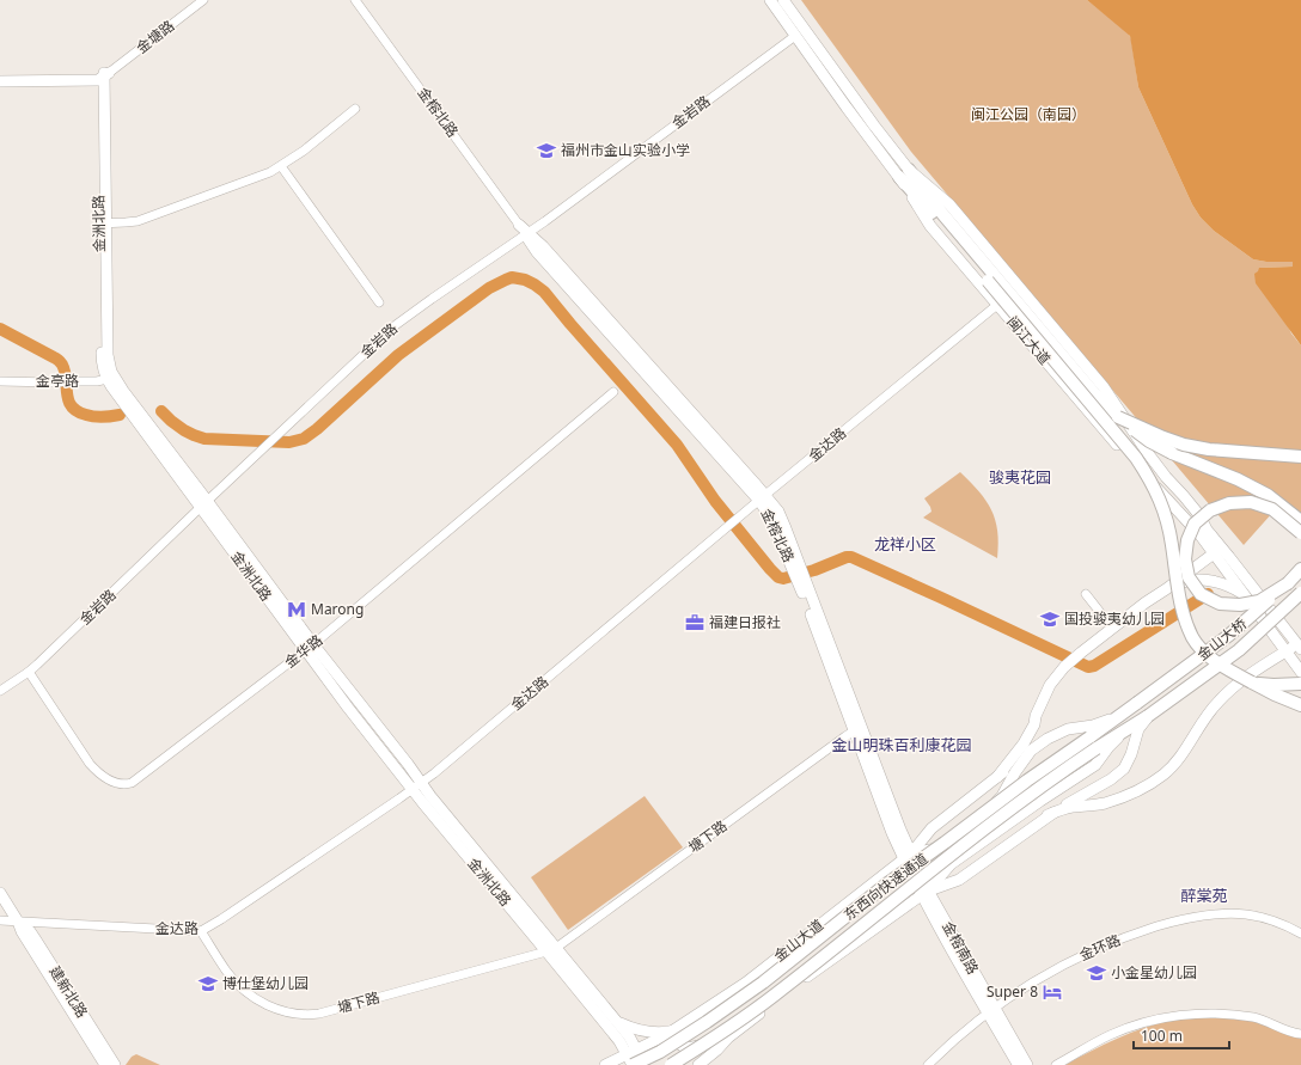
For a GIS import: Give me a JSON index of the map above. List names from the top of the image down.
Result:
{
  "streets": {
    "highway": ["金山大桥", "东西向快速通道"],
    "main road": [
      "金榕北路",
      "金洲北路",
      "闽江大道",
      "金山大道",
      "金榕南路",
      "建新北路"
    ],
    "street": [
      "金塘路",
      "金岩路",
      "金亭路",
      "金达路",
      "金华路",
      "塘下路",
      "金环路"
    ]
  },
  "crossings": [
    ["金塘路", "金洲北路"],
    ["金榕北路", "金岩路"],
    ["金榕北路", "金达路"],
    ["金榕北路", "塘下路"],
    ["金榕北路", "金山大道"],
    ["金榕北路", "金榕南路"],
    ["金岩路", "金洲北路"],
    ["金岩路", "闽江大道"],
    ["金岩路", "金华路"],
    ["金洲北路", "金亭路"],
    ["金洲北路", "金达路"],
    ["金洲北路", "金华路"],
    ["金洲北路", "塘下路"],
    ["金洲北路", "东西向快速通道"],
    ["金洲北路", "金山大道"],
    ["闽江大道", "金达路"],
    ["金达路", "塘下路"],
    ["金达路", "建新北路"],
    ["金山大桥", "东西向快速通道"],
    ["东西向快速通道", "金山大道"],
    ["金山大道", "金榕南路"],
    ["金榕南路", "金环路"]
  ],
  "districts": [
    "骏夷花园",
    "龙祥小区",
    "金山明珠百利康花园",
    "醉棠苑"
  ],
  "parks": ["闽江公园（南园）"],
  "places": {
    "school or university": [
      "福州市金山实验小学",
      "国投骏夷幼儿园",
      "小金星幼儿园",
      "博仕堡幼儿园"
    ],
    "metro station": ["Marong"],
    "office": ["福建日报社"],
    "hotel": ["Super 8"]
  },
  "scale_bar": "100 m"
}
